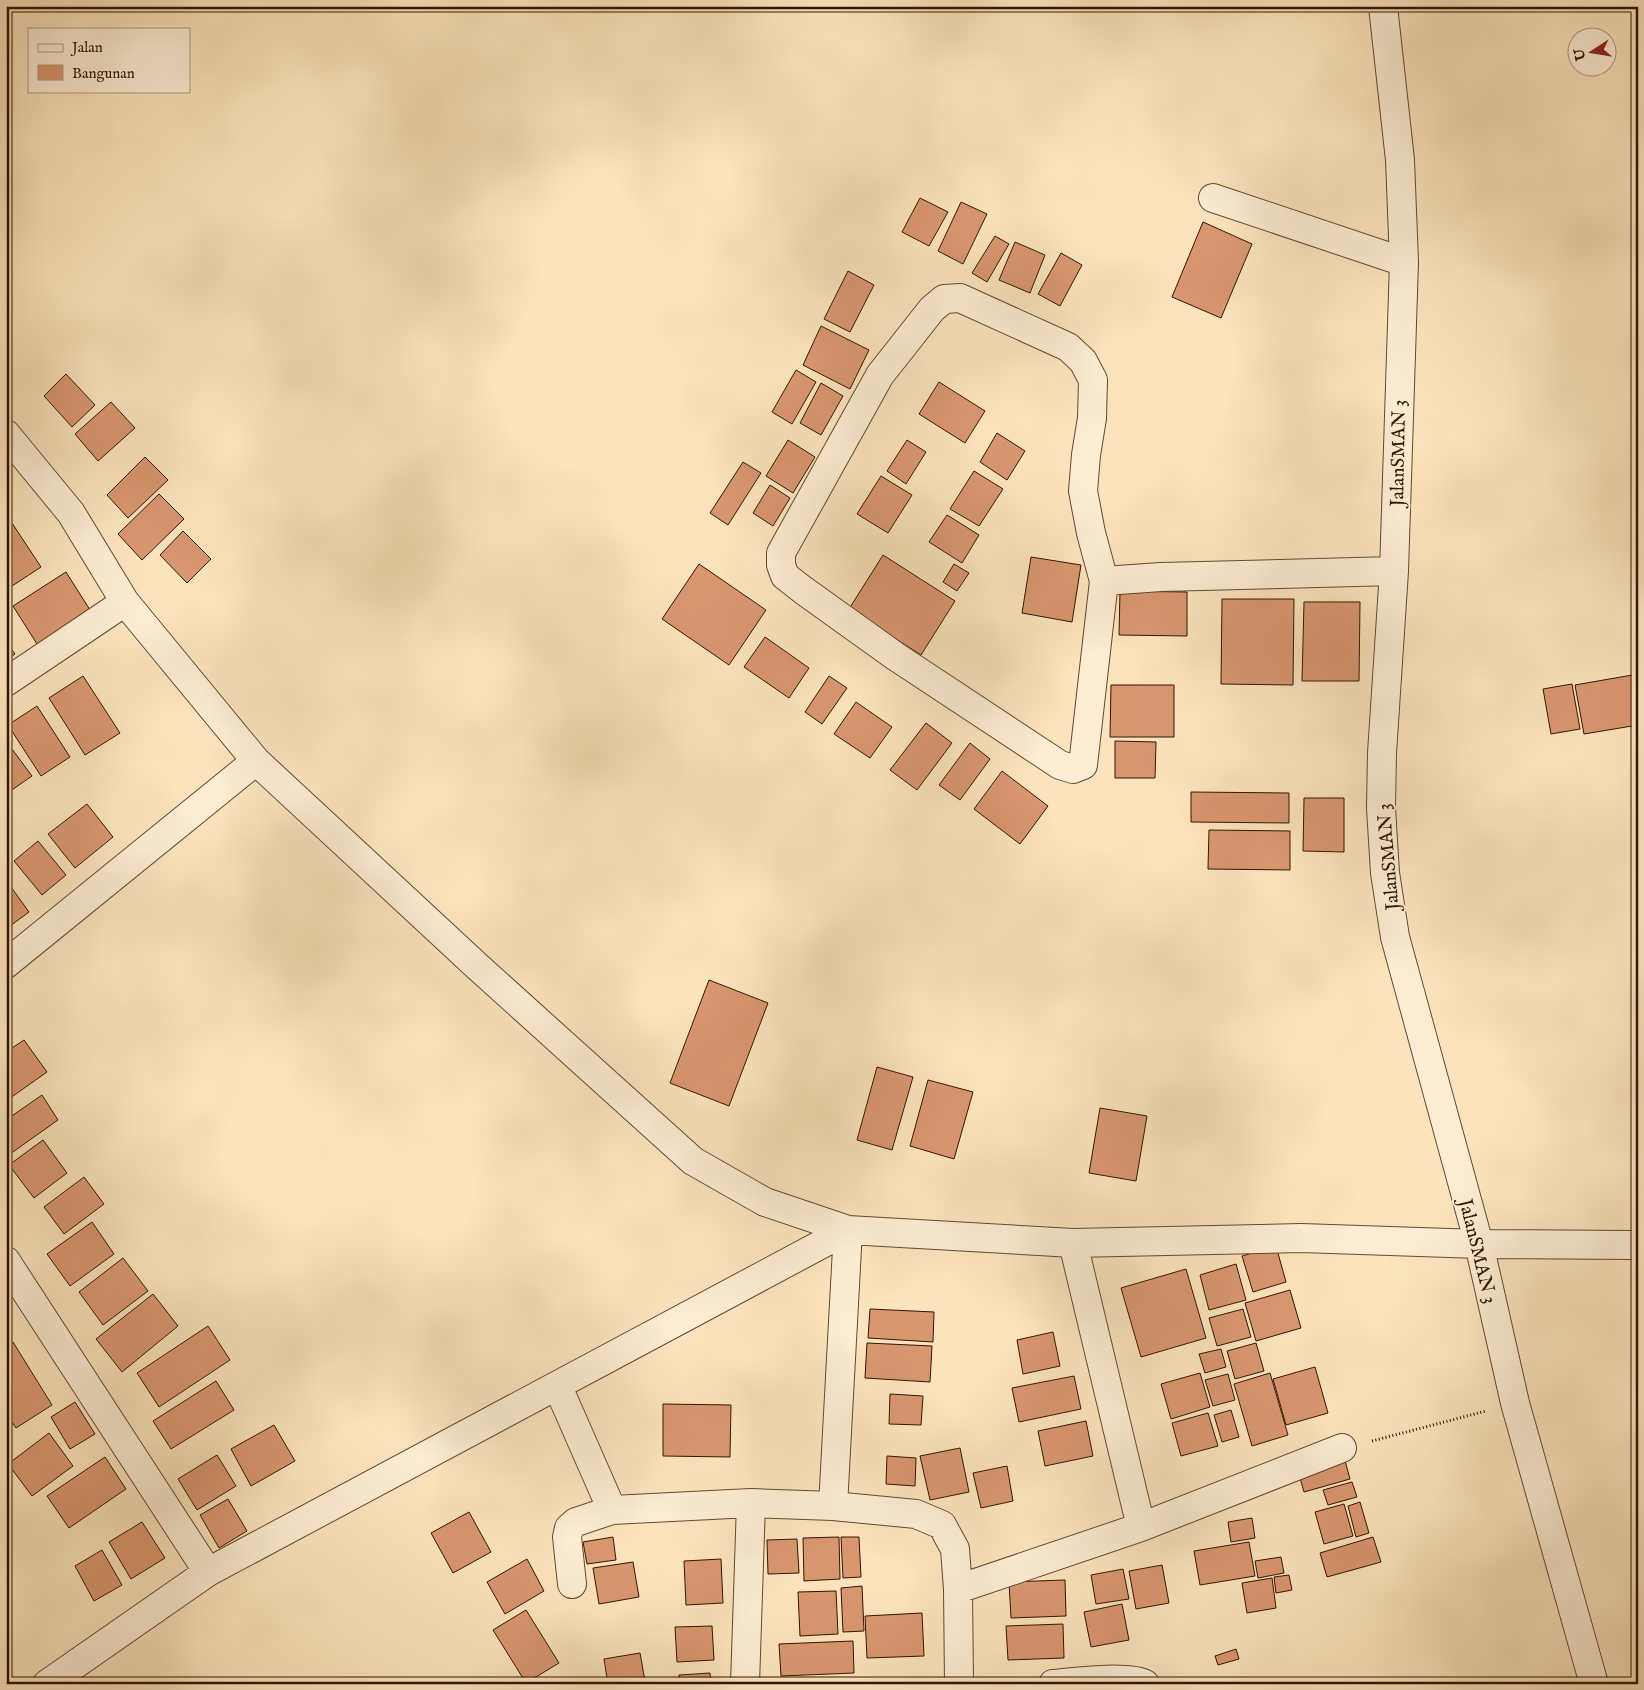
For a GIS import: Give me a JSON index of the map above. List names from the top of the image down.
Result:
{
  "streets": {
    "street": ["JalanSMAN 3"]
  },
  "legend": ["Jalan", "Bangunan"],
  "north": "left"
}
